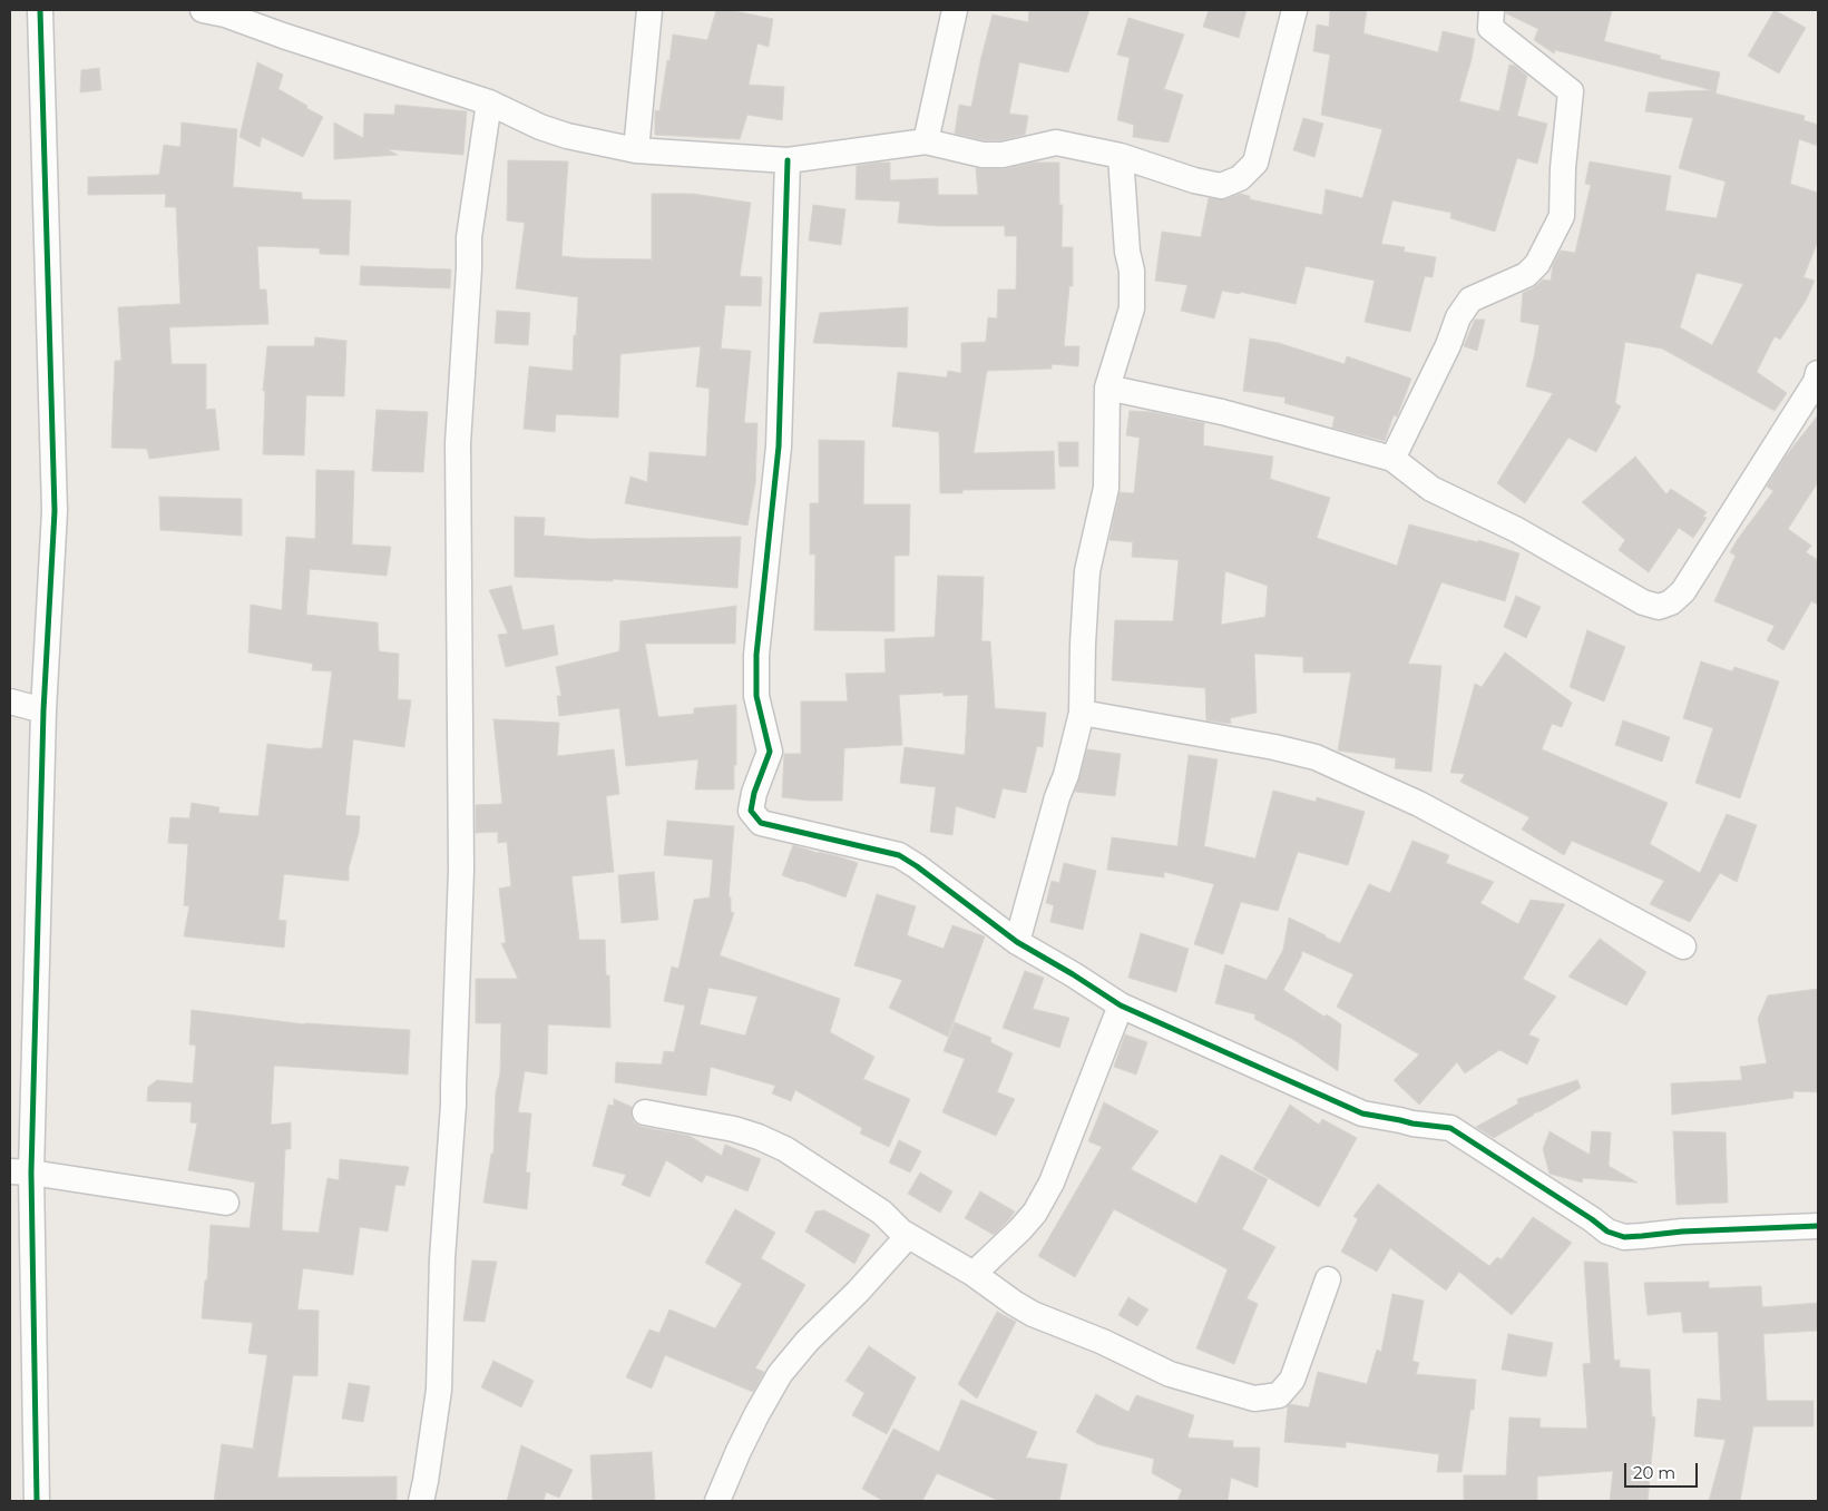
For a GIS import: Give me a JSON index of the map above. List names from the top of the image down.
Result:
{
  "scale_bar": "20 m"
}
